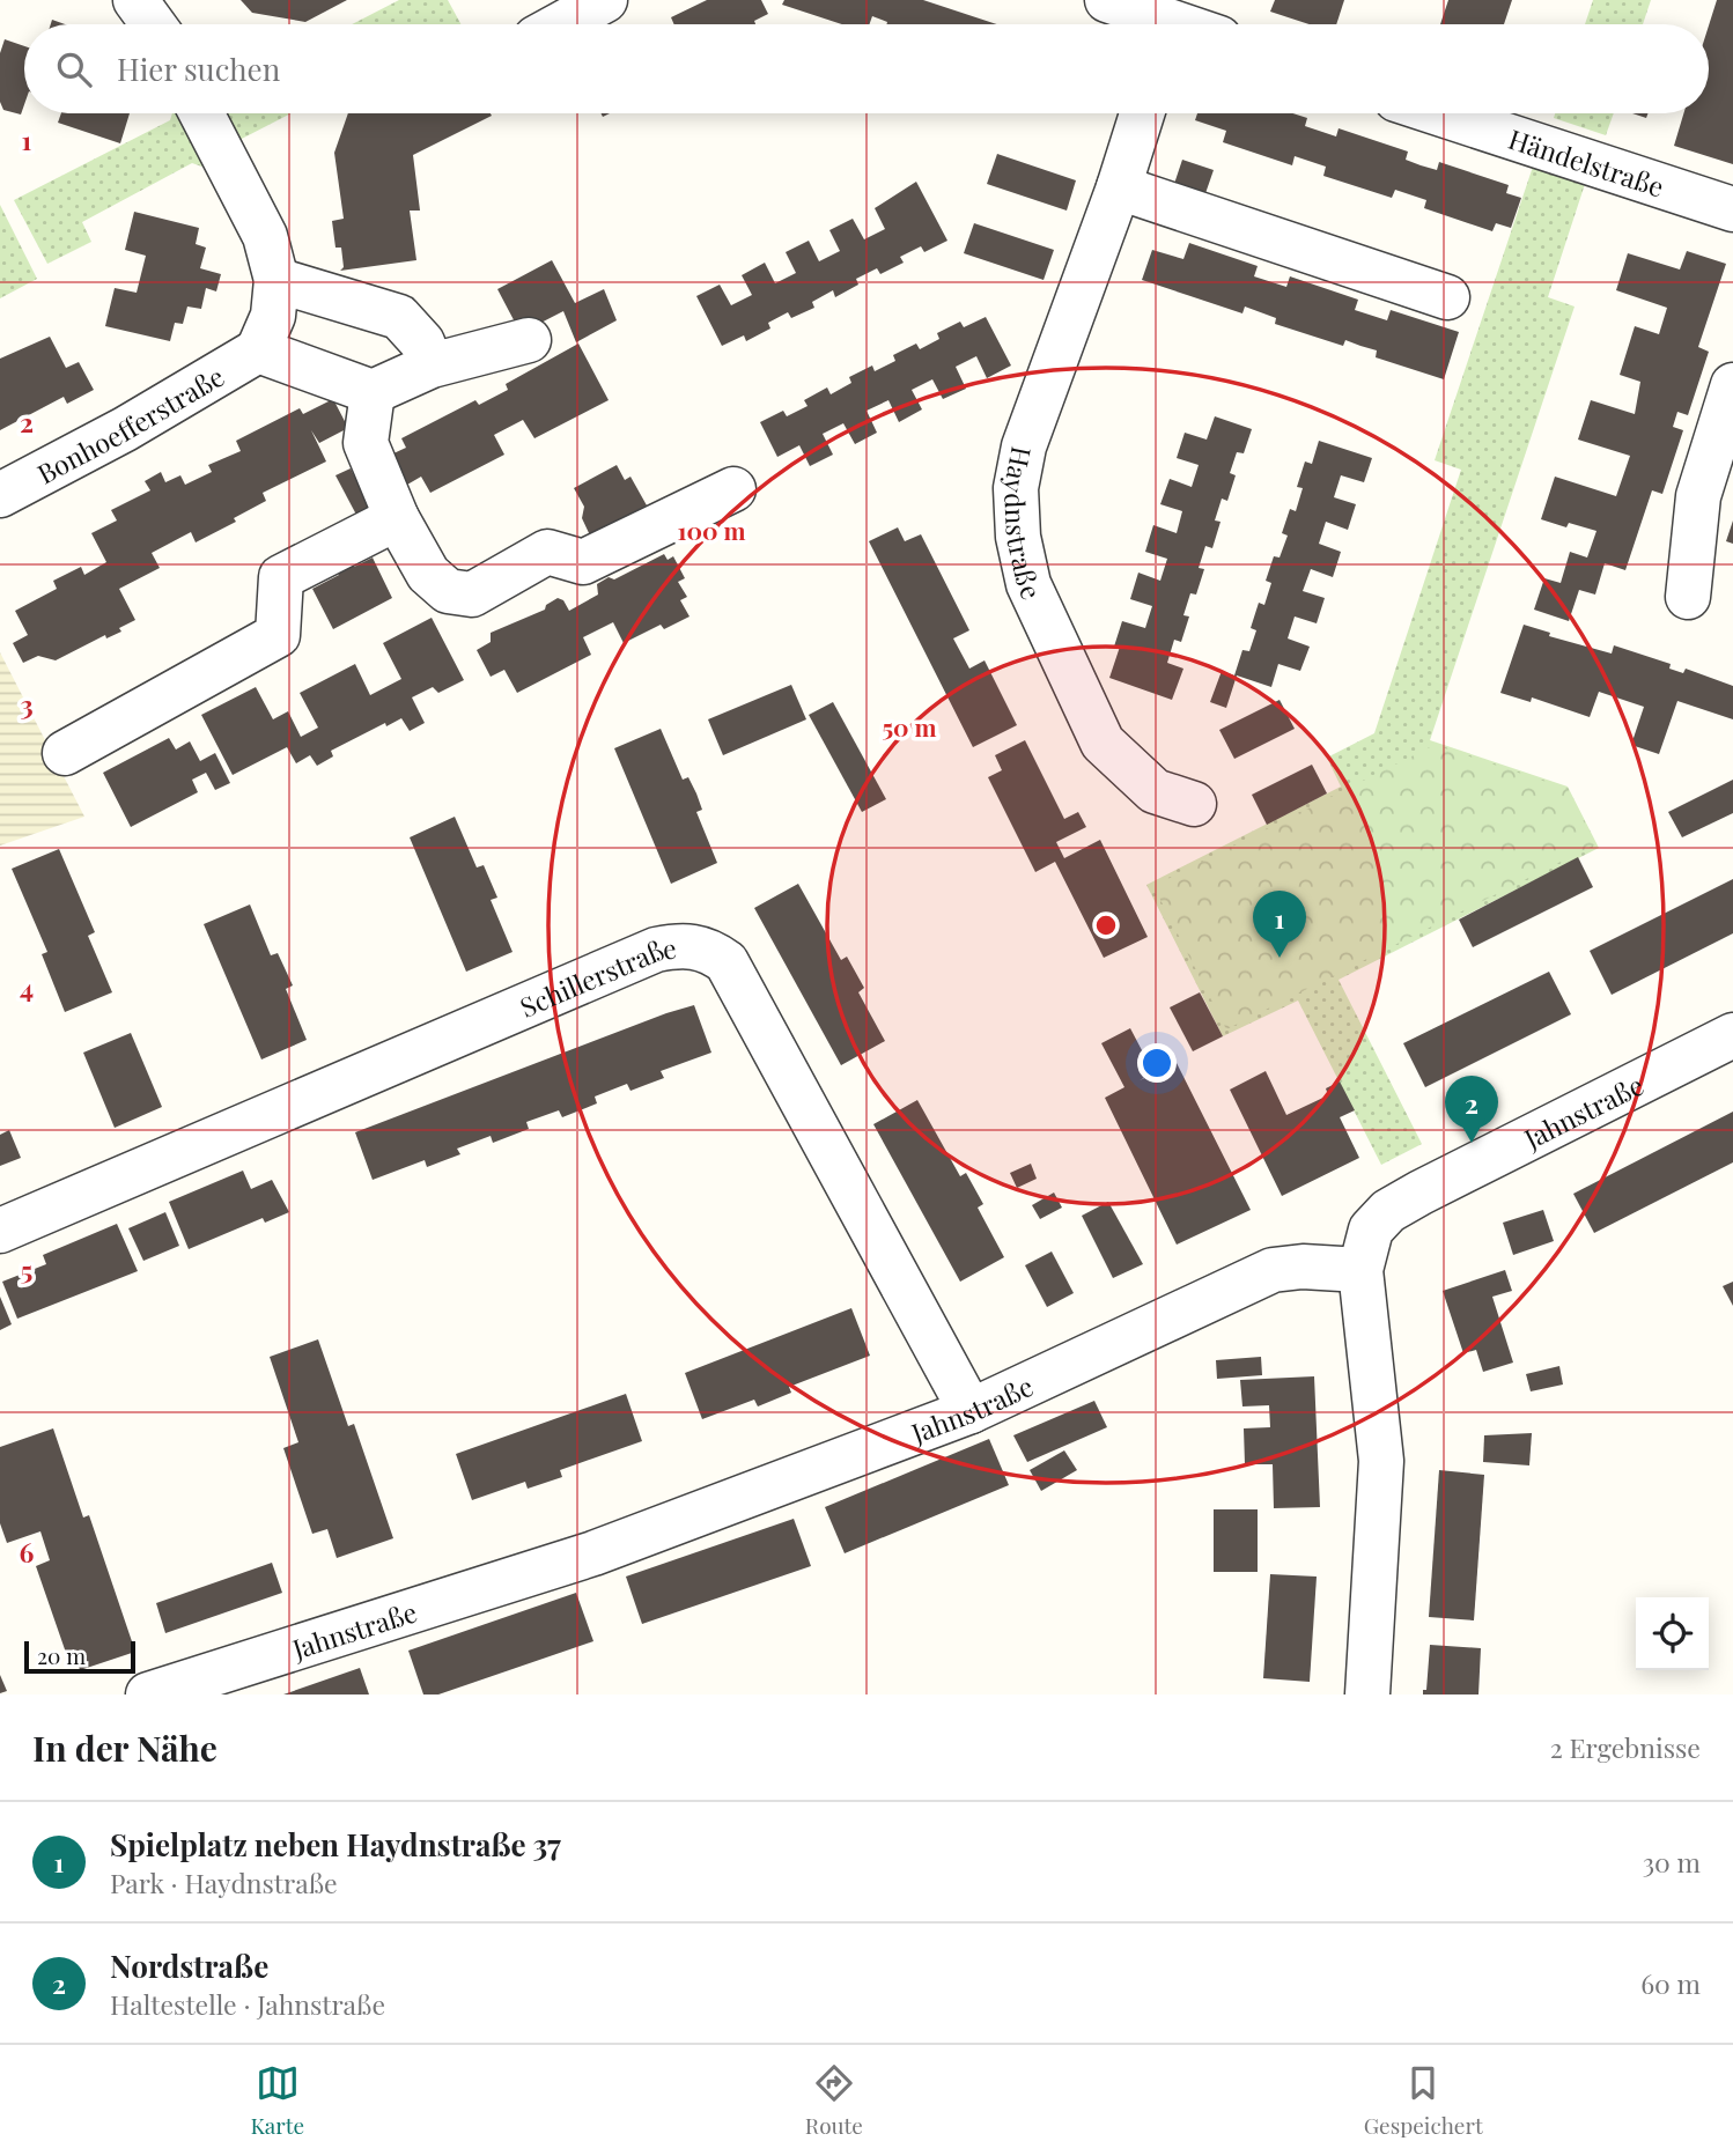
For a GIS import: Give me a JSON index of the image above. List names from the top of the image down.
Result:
{
  "streets": {
    "street": [
      "Händelstraße",
      "Bonhoefferstraße",
      "Haydnstraße",
      "Schillerstraße",
      "Jahnstraße"
    ]
  },
  "crossings": [
    ["Schillerstraße", "Jahnstraße"]
  ],
  "scale_bar": "20 m",
  "page": {
    "search": "Hier suchen",
    "pins": ["1", "2"],
    "scale": "20 m",
    "heading": ["In der Nähe", "2 Ergebnisse"],
    "list": [
      {
        "mark": "1",
        "name": "Spielplatz neben Haydnstraße 37",
        "note": "Park · Haydnstraße",
        "value": "30 m"
      },
      {
        "mark": "2",
        "name": "Nordstraße",
        "note": "Haltestelle · Jahnstraße",
        "value": "60 m"
      }
    ],
    "nav": ["Karte", "Route", "Gespeichert"]
  },
  "grid": {
    "rows": [
      "1",
      "2",
      "3",
      "4",
      "5",
      "6"
    ]
  },
  "rings": ["100 m", "50 m"]
}
